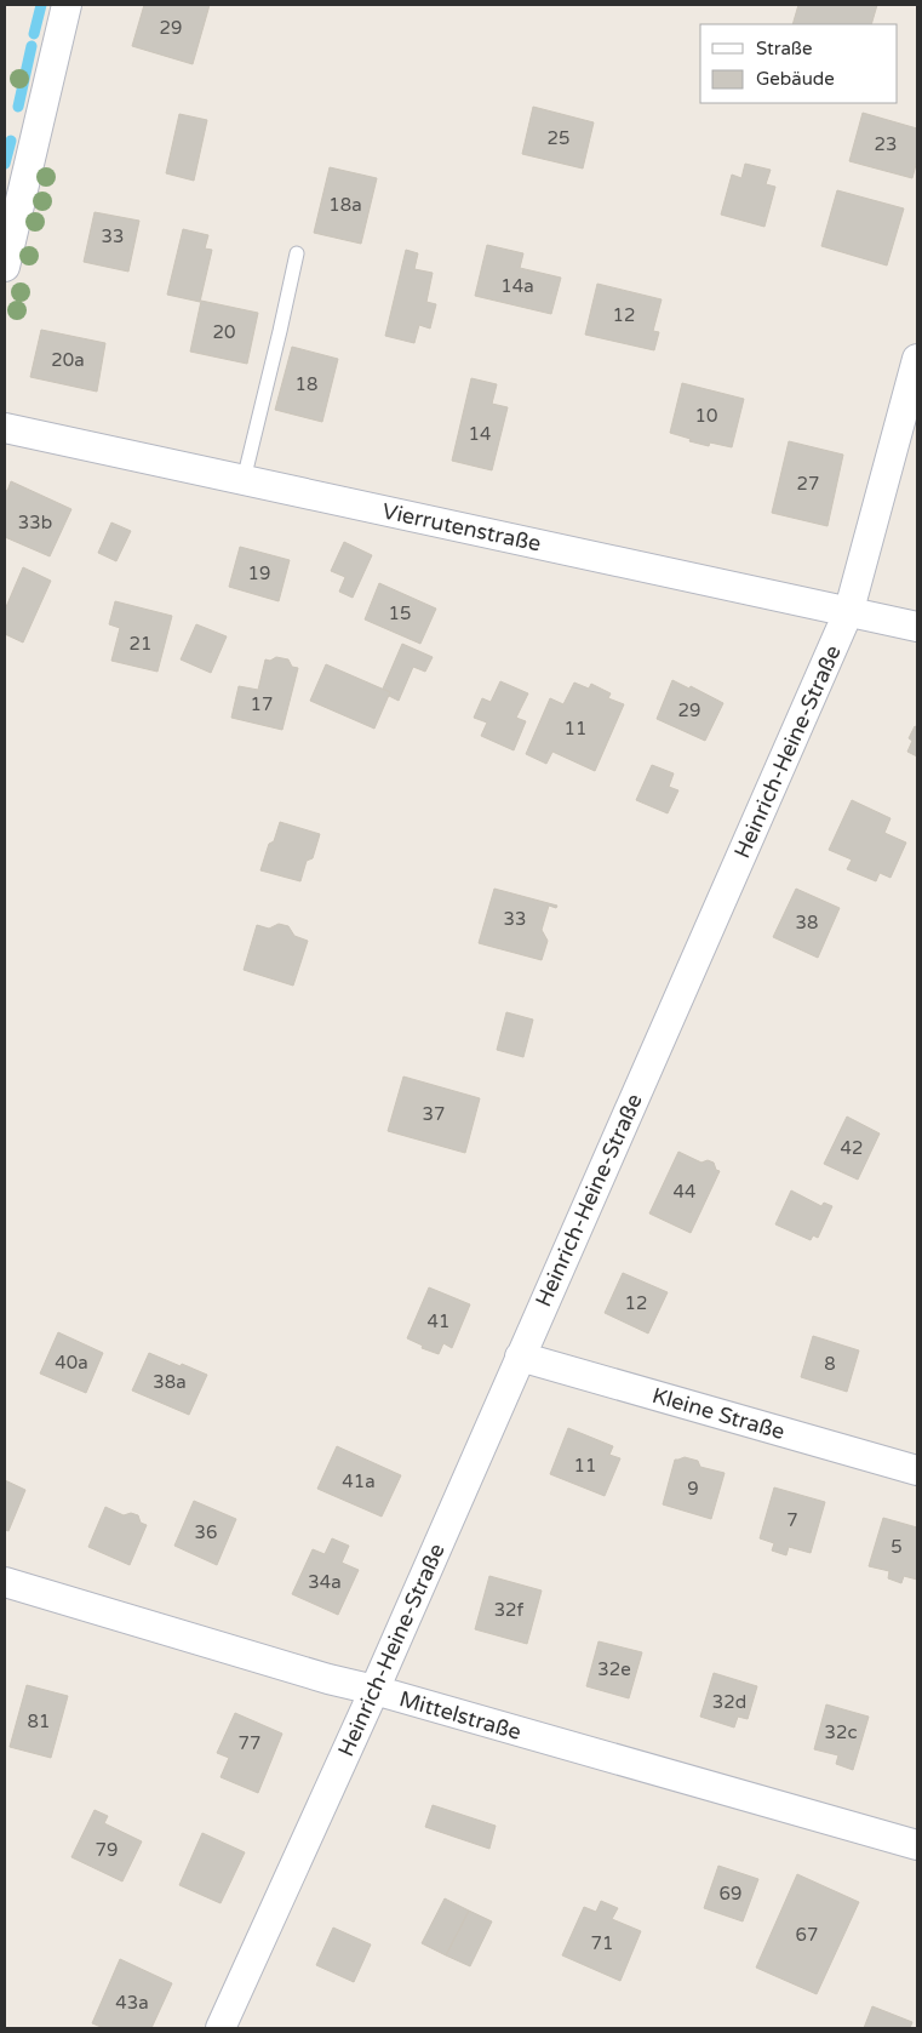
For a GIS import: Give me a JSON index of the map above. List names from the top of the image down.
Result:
{
  "streets": {
    "street": [
      "Vierrutenstraße",
      "Heinrich-Heine-Straße",
      "Kleine Straße",
      "Mittelstraße"
    ]
  },
  "crossings": [
    ["Vierrutenstraße", "Heinrich-Heine-Straße"],
    ["Heinrich-Heine-Straße", "Kleine Straße"],
    ["Heinrich-Heine-Straße", "Mittelstraße"]
  ],
  "house_numbers": [
    "29",
    "25",
    "23",
    "18a",
    "33",
    "14a",
    "12",
    "20",
    "20a",
    "18",
    "10",
    "14",
    "27",
    "33b",
    "19",
    "15",
    "21",
    "17",
    "29",
    "11",
    "33",
    "38",
    "37",
    "42",
    "44",
    "12",
    "41",
    "40a",
    "8",
    "38a",
    "11",
    "41a",
    "9",
    "7",
    "36",
    "5",
    "34a",
    "32f",
    "32e",
    "32d",
    "81",
    "32c",
    "77",
    "79",
    "69",
    "67",
    "71",
    "43a"
  ],
  "legend": ["Straße", "Gebäude"]
}
